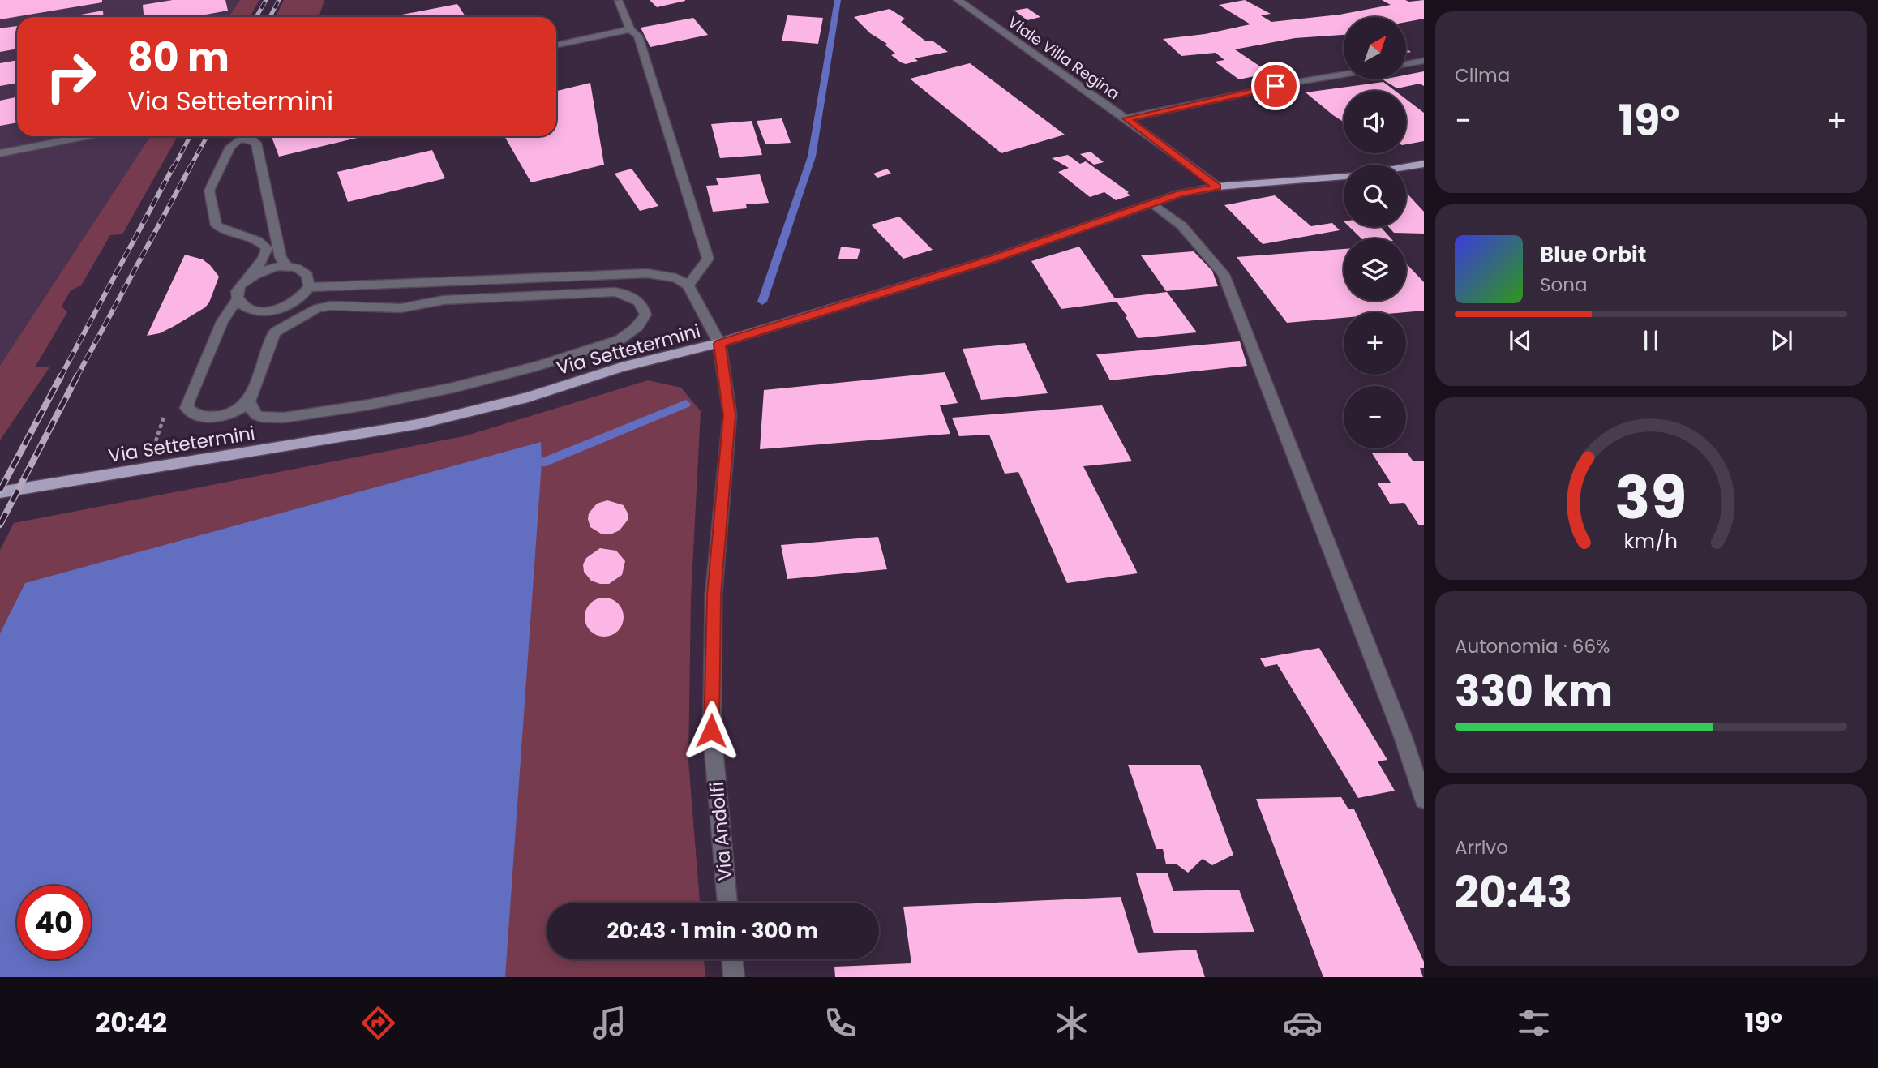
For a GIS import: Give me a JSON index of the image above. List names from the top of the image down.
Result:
{
  "streets": {
    "main road": ["Via Settetermini"],
    "street": ["Viale Villa Regina", "Via Andolfi"]
  },
  "crossings": [
    ["Viale Villa Regina", "Via Settetermini"],
    ["Via Settetermini", "Via Andolfi"]
  ],
  "north": "top right",
  "page": {
    "tile": [
      "Clima",
      ["Autonomia · 66%", "330 km"],
      ["Arrivo", "20:43"]
    ],
    "map_buttons": ["+", "−"],
    "turn": ["80 m", "Via Settetermini"],
    "heat": ["−", "19°", "+"],
    "song": ["Blue Orbit", "Sona"],
    "limit": "40",
    "trip": "20:43 · 1 min · 300 m",
    "tabs": ["20:42", "19°"],
    "gauge": ["39", "km/h"]
  }
}
